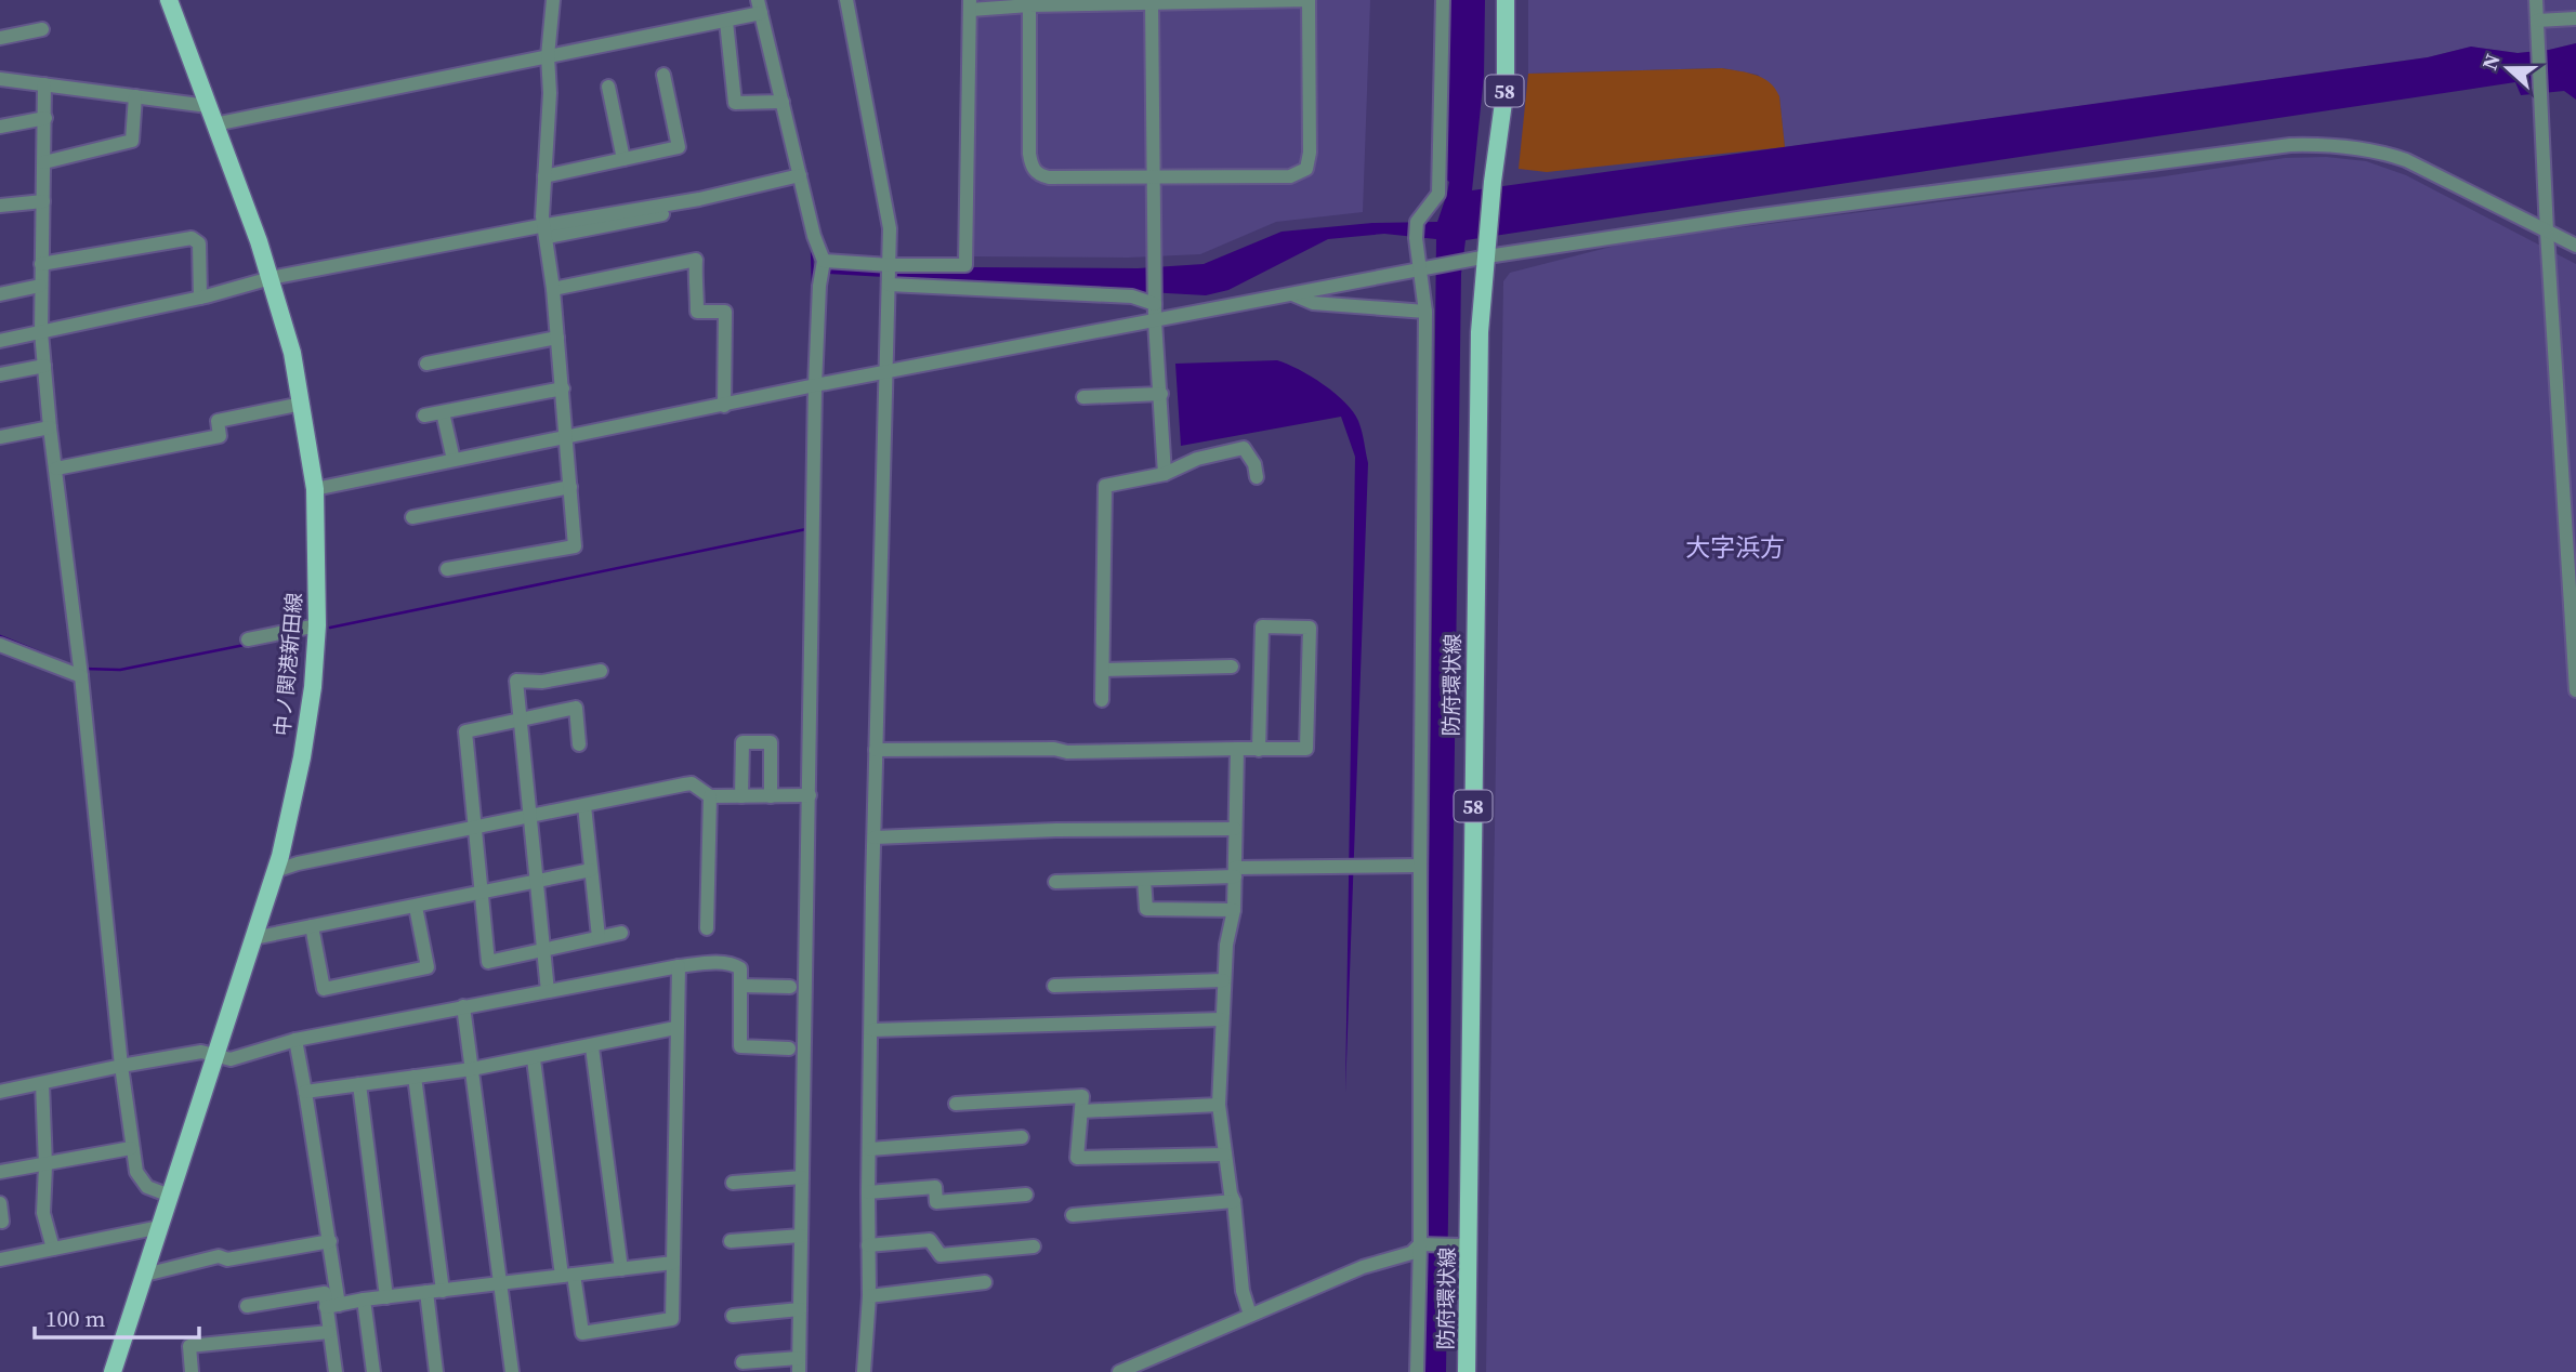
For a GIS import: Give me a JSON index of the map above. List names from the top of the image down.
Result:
{
  "streets": {
    "main road": ["58", "中ノ関港新田線", "防府環状線"]
  },
  "districts": ["大字浜方"],
  "scale_bar": "100 m",
  "north": "left"
}
